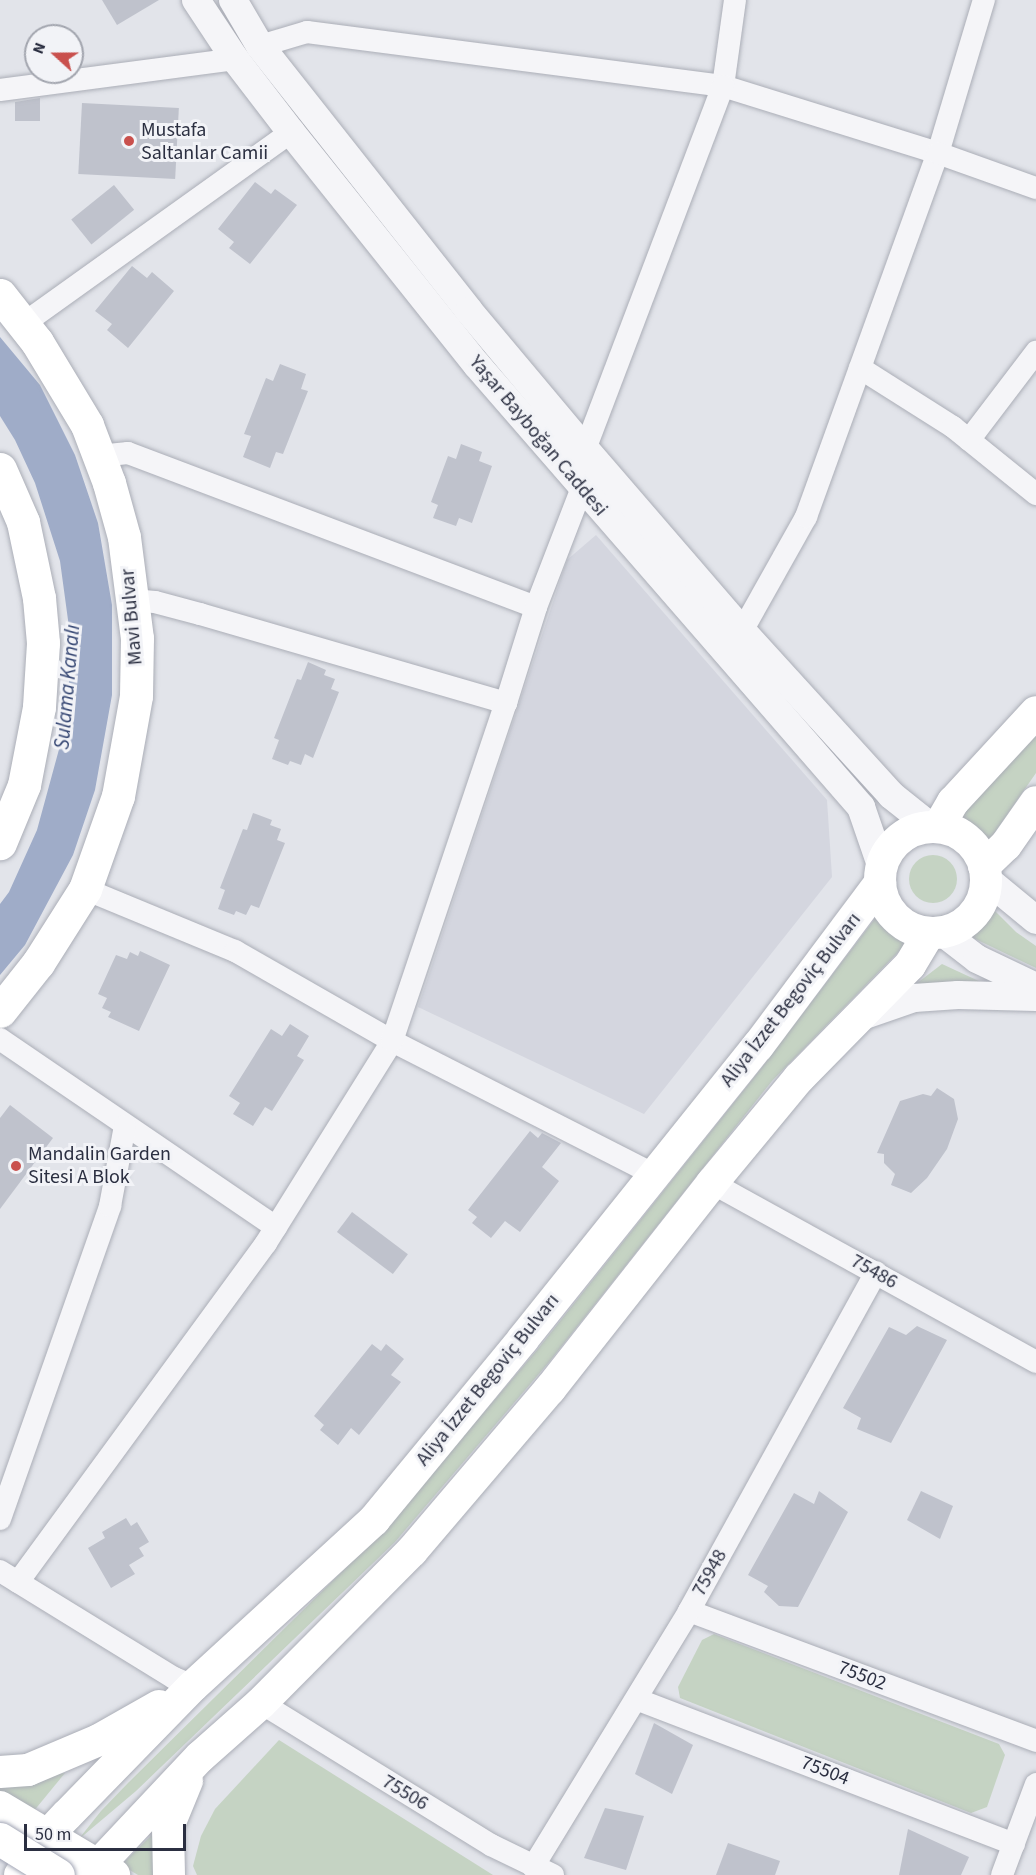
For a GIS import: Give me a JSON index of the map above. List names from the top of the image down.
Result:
{
  "streets": {
    "main road": ["Mavi Bulvar", "Aliya İzzet Begoviç Bulvarı"],
    "street": [
      "Yaşar Bayboğan Caddesi",
      "75486",
      "75948",
      "75502",
      "75504",
      "75506"
    ]
  },
  "crossings": [
    ["Yaşar Bayboğan Caddesi", "Aliya İzzet Begoviç Bulvarı"],
    ["75486", "75948"],
    ["75948", "75502"],
    ["75948", "75504"],
    ["75948", "75506"]
  ],
  "water": ["Sulama Kanalı"],
  "places": ["Mustafa Saltanlar Camii", "Mandalin Garden Sitesi A Blok"],
  "scale_bar": "50 m",
  "north": "left"
}
